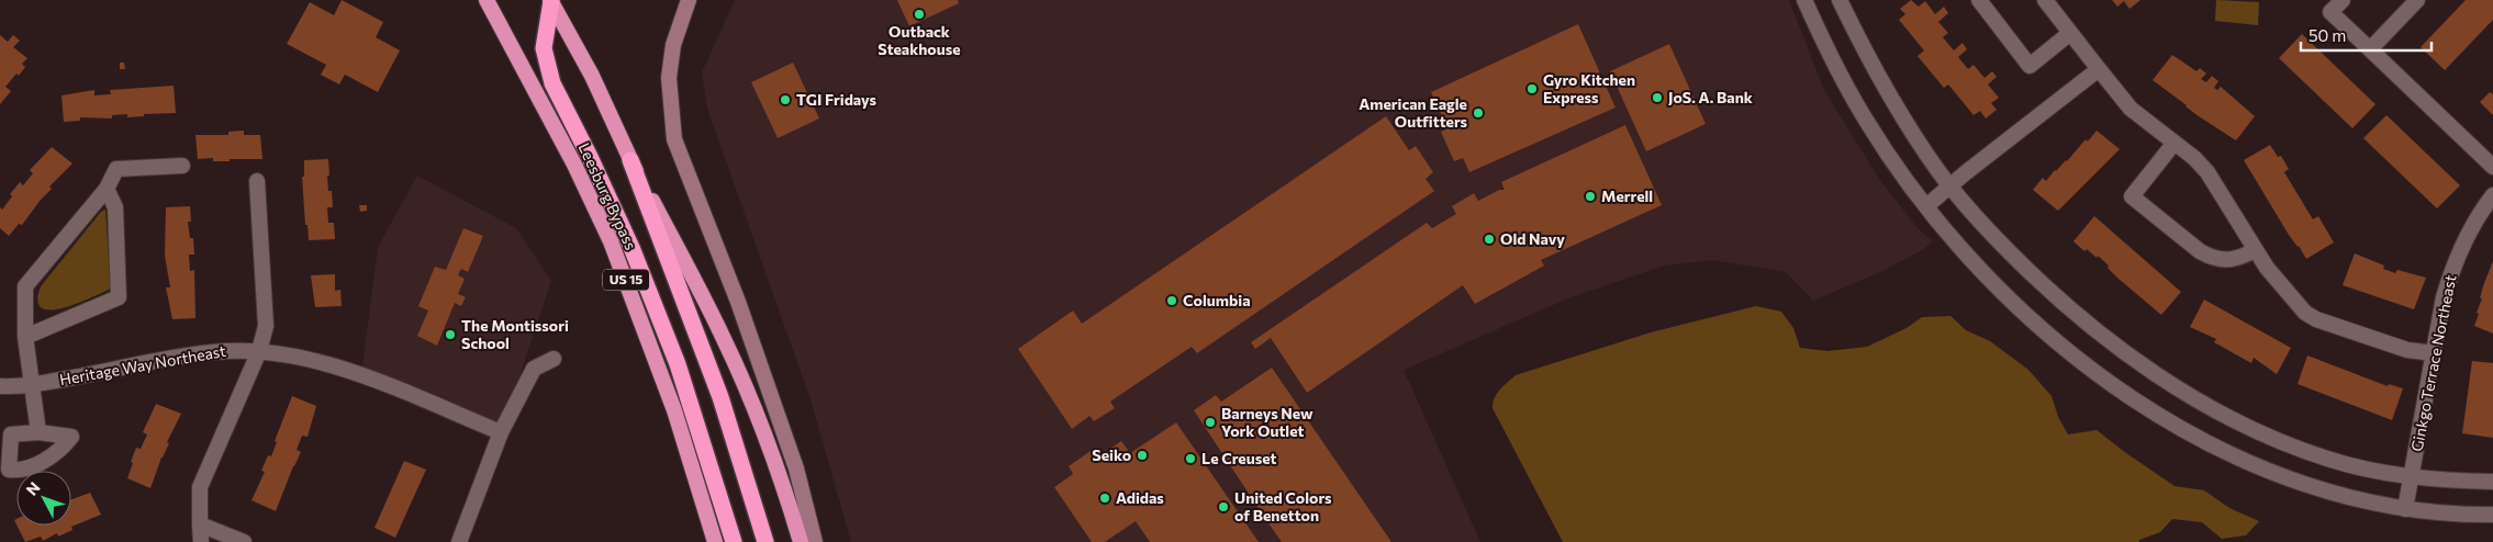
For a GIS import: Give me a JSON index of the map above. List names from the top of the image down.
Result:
{
  "streets": {
    "highway": ["Leesburg Bypass", "US 15"],
    "street": ["Ginkgo Terrace Northeast", "Heritage Way Northeast"]
  },
  "places": [
    "Outback Steakhouse",
    "Gyro Kitchen Express",
    "JoS. A. Bank",
    "TGI Fridays",
    "American Eagle Outfitters",
    "Merrell",
    "Old Navy",
    "Columbia",
    "The Montissori School",
    "Barneys New York Outlet",
    "Seiko",
    "Le Creuset",
    "Adidas",
    "United Colors of Benetton"
  ],
  "scale_bar": "50 m",
  "north": "top left"
}
